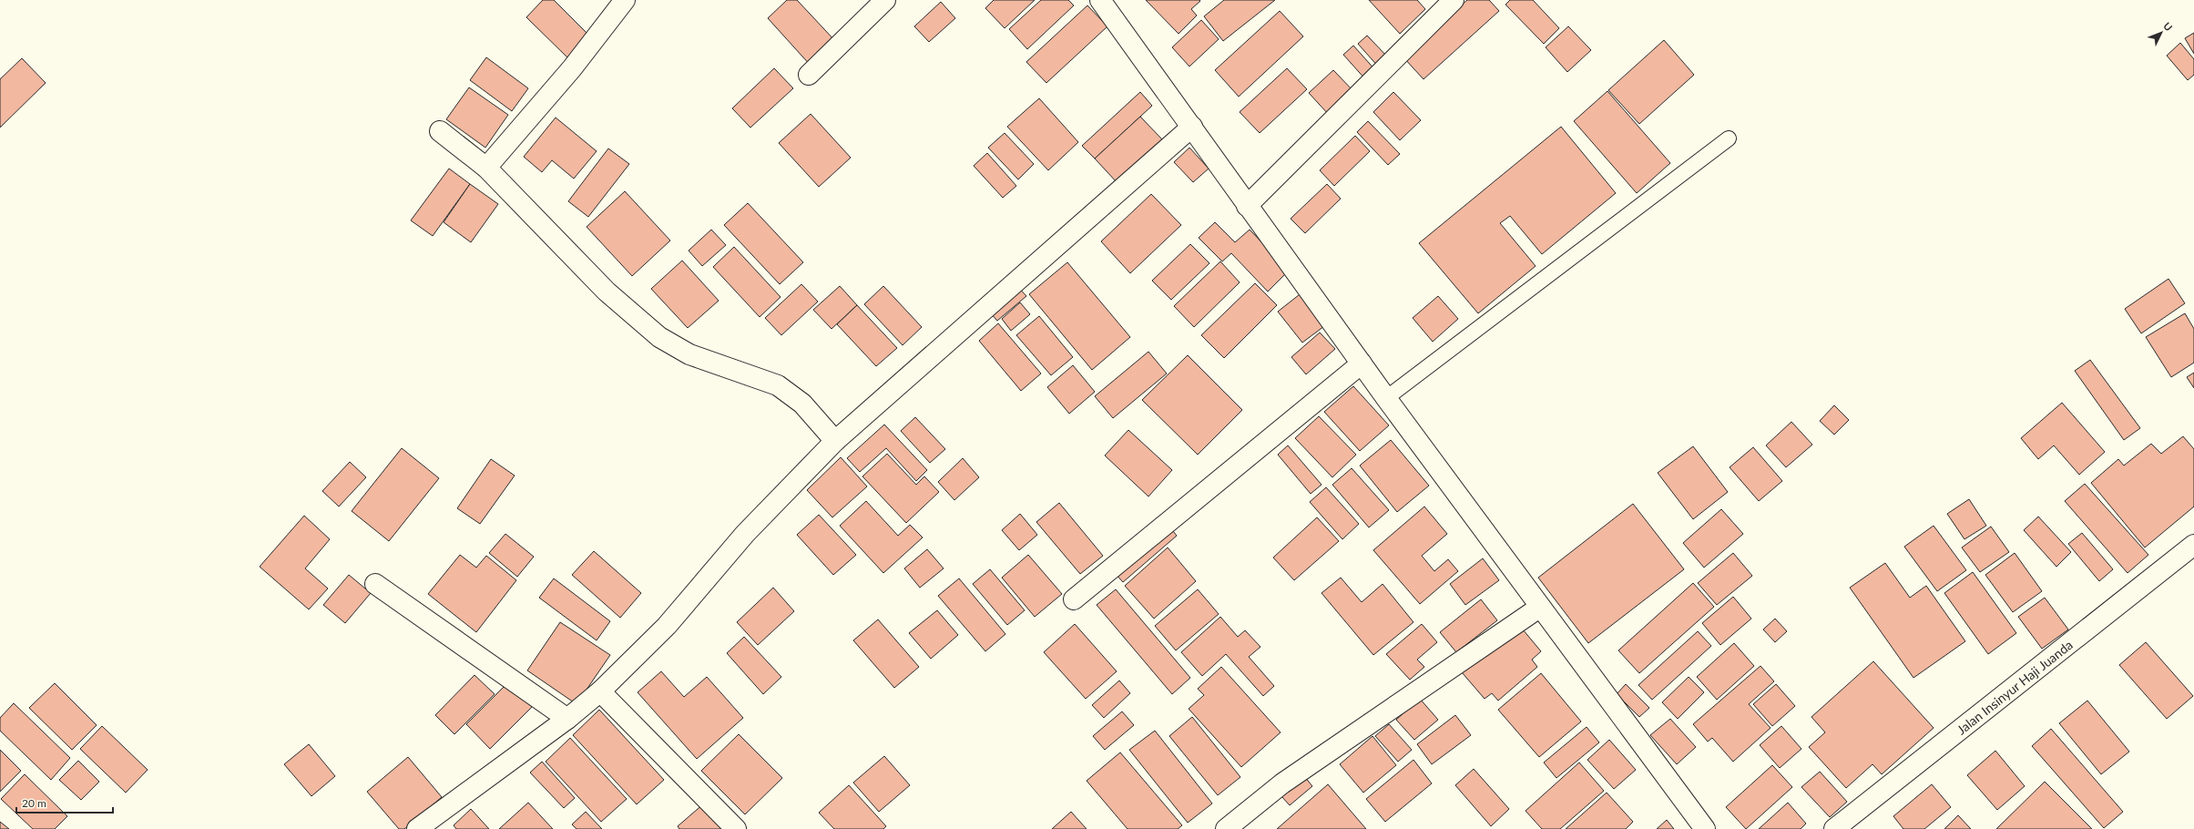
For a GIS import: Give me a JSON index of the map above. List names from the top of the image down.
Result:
{
  "streets": {
    "street": ["Jalan Insinyur Haji Juanda"]
  },
  "scale_bar": "20 m",
  "north": "top right"
}
